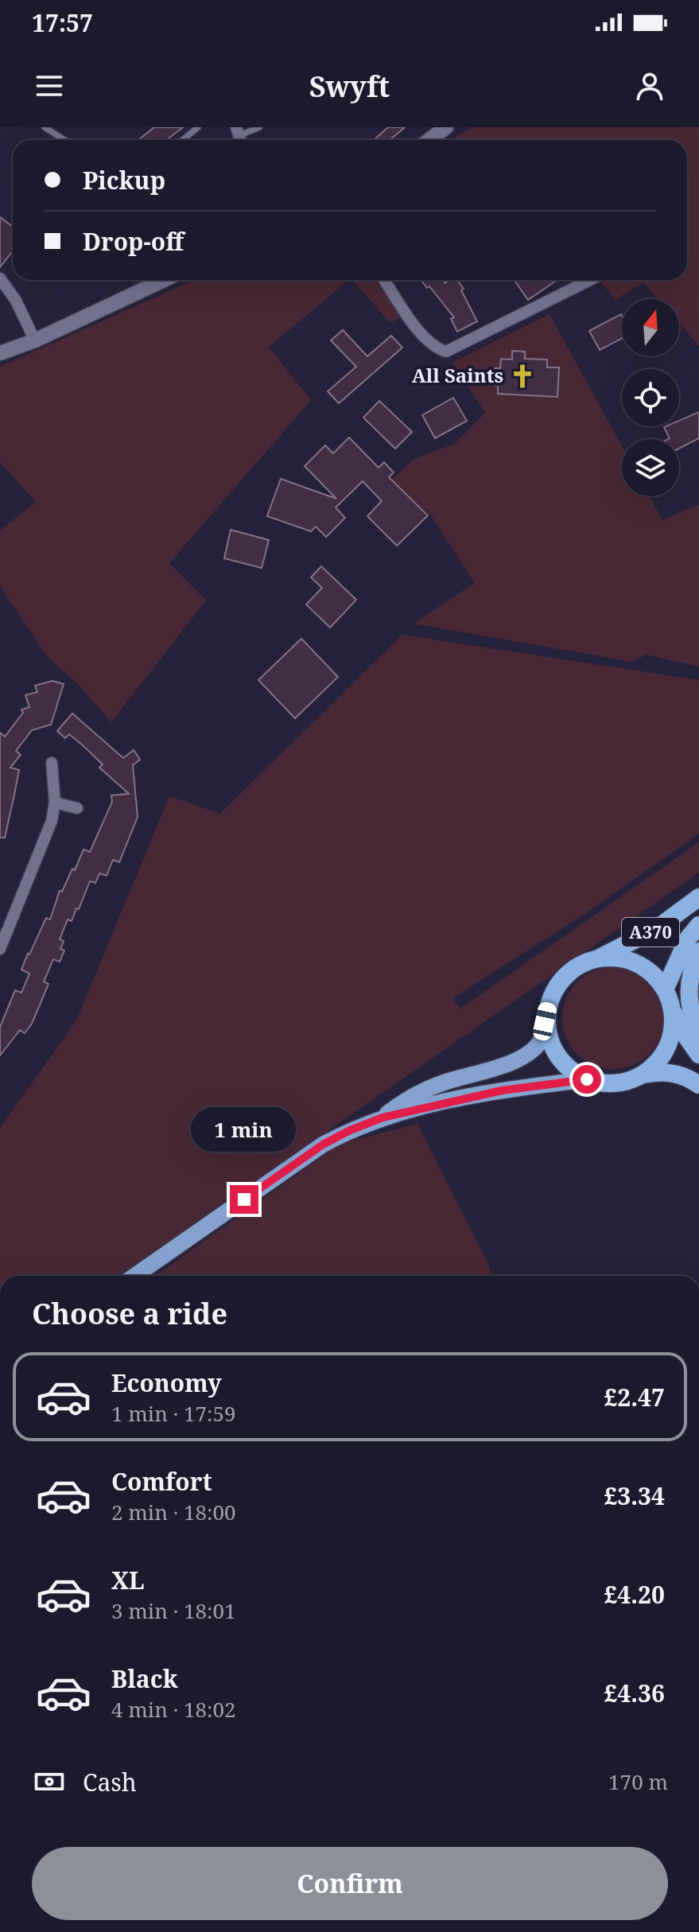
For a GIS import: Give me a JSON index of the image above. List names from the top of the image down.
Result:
{
  "streets": {
    "highway": ["A370"]
  },
  "places": {
    "church": ["All Saints"]
  },
  "north": "top",
  "page": {
    "status": "17:57",
    "header": "Swyft",
    "banner": ["Pickup", "Drop-off"],
    "bubble": "1 min",
    "heading": "Choose a ride",
    "list": [
      {
        "name": "Economy",
        "note": "1 min · 17:59",
        "value": "£2.47"
      },
      {
        "name": "Comfort",
        "note": "2 min · 18:00",
        "value": "£3.34"
      },
      {
        "name": "XL",
        "note": "3 min · 18:01",
        "value": "£4.20"
      },
      {
        "name": "Black",
        "note": "4 min · 18:02",
        "value": "£4.36"
      }
    ],
    "pay": ["Cash", "170 m"],
    "buttons": "Confirm"
  }
}
